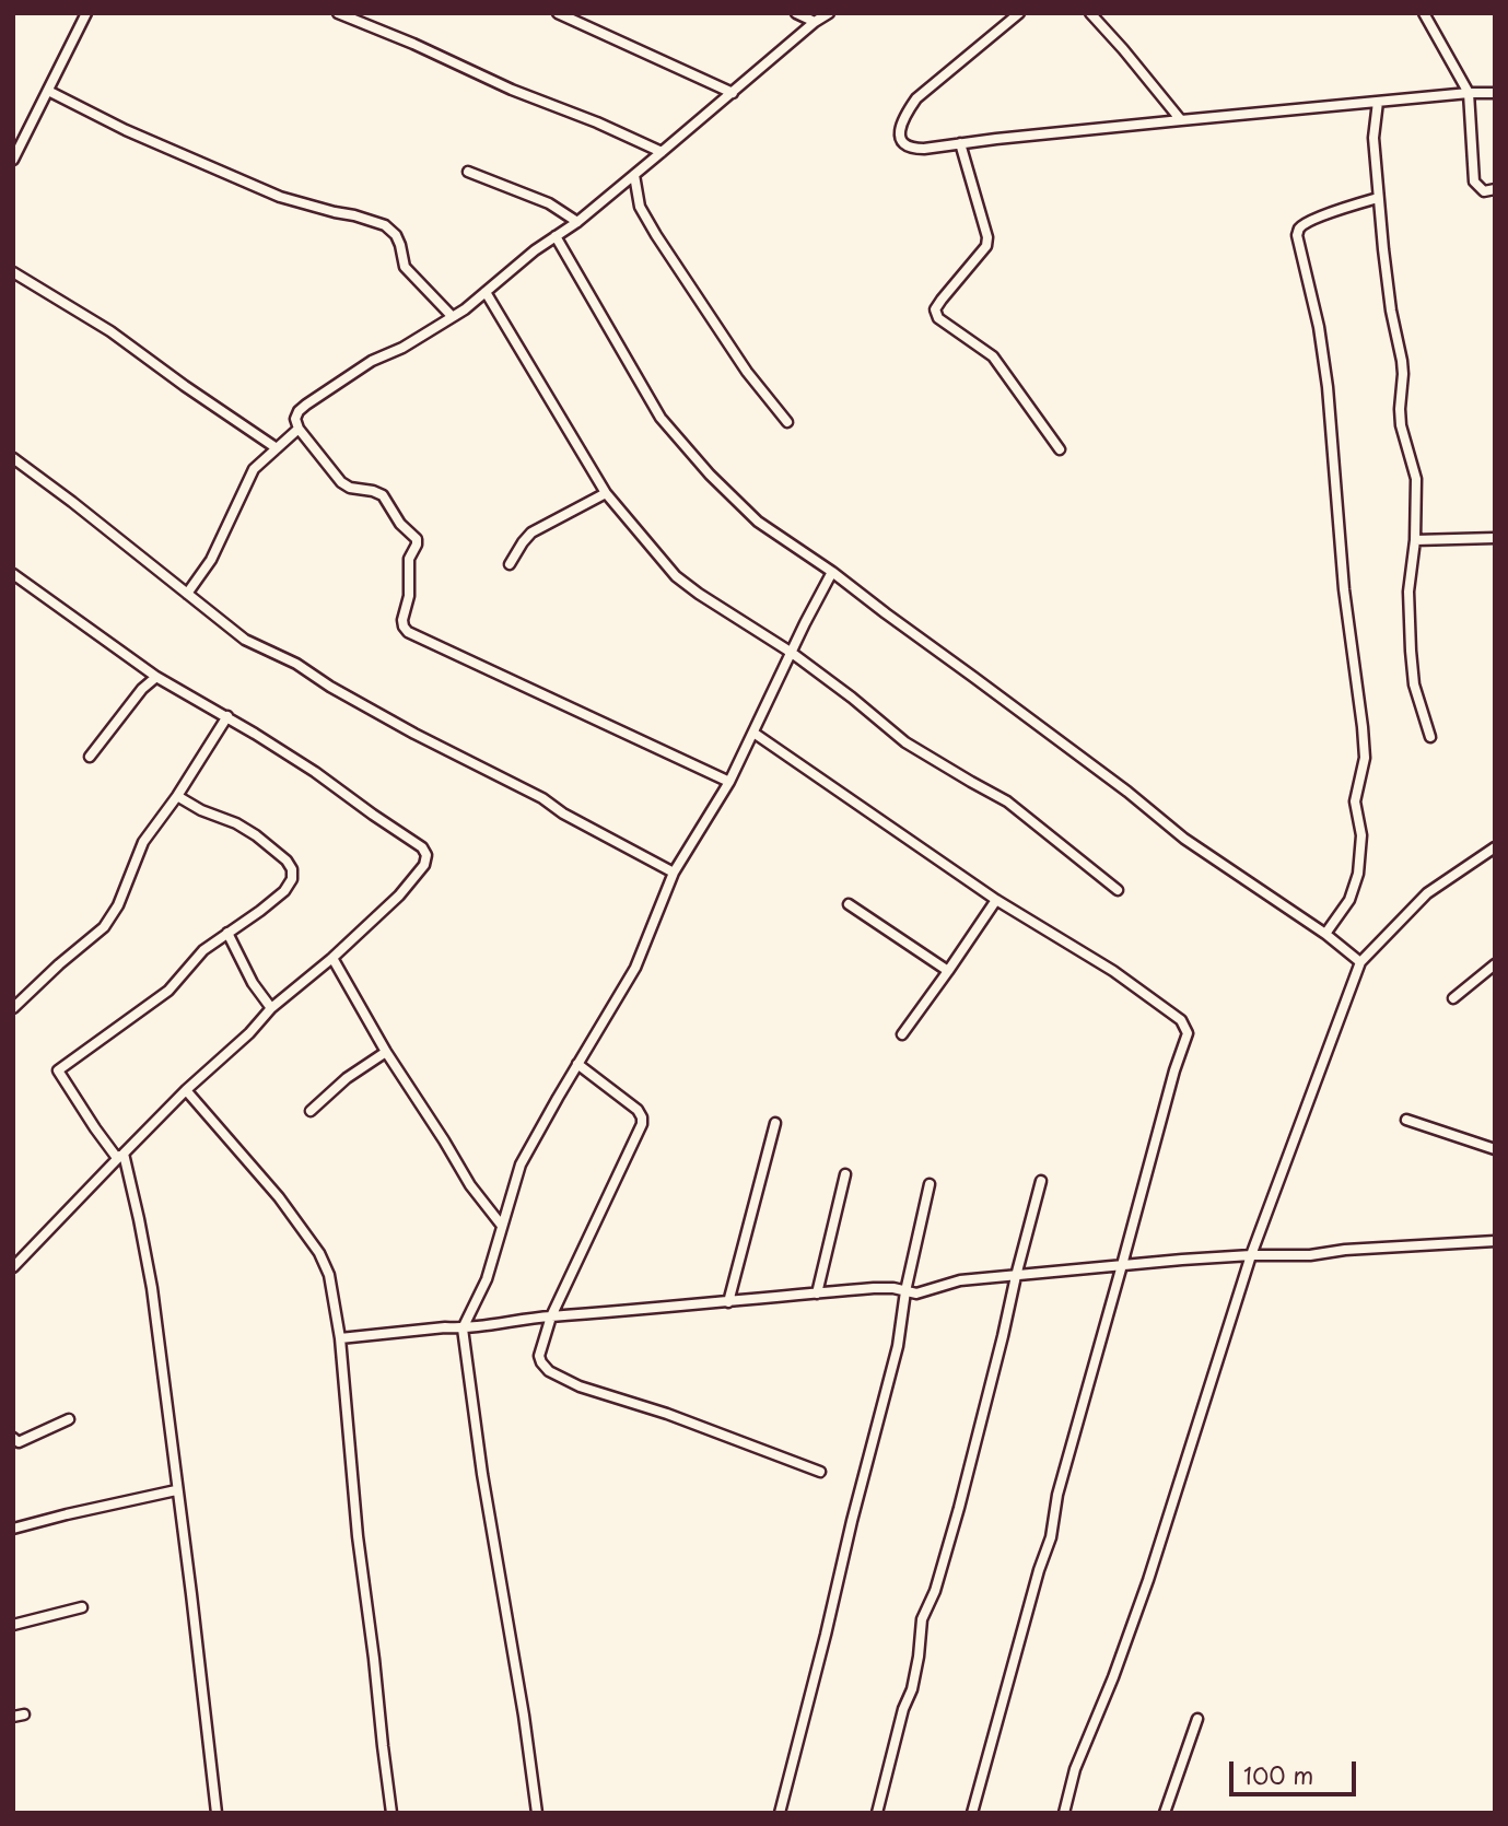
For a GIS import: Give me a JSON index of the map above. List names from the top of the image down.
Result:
{
  "scale_bar": "100 m"
}
